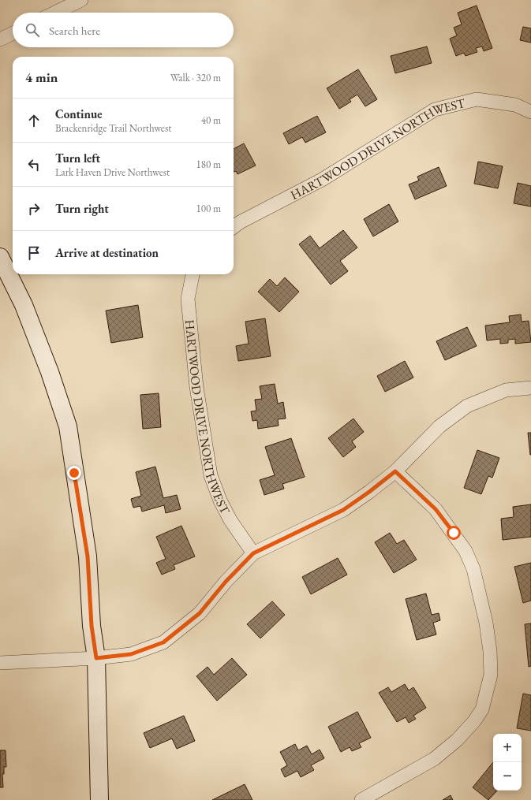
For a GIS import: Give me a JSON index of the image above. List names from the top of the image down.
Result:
{
  "streets": {
    "street": ["HARTWOOD DRIVE NORTHWEST"]
  },
  "page": {
    "search": "Search here",
    "heading": ["4 min", "Walk · 320 m"],
    "list": [
      ["Continue", "Brackenridge Trail Northwest", "40 m"],
      ["Turn left", "Lark Haven Drive Northwest", "180 m"],
      ["Turn right", "100 m"],
      "Arrive at destination"
    ],
    "map_buttons": ["+", "−"]
  }
}
